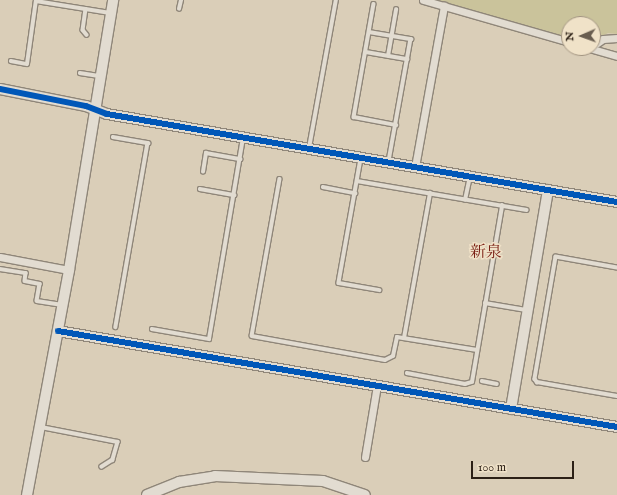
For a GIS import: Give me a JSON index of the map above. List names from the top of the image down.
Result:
{
  "districts": ["新泉"],
  "scale_bar": "100 m",
  "north": "left"
}
